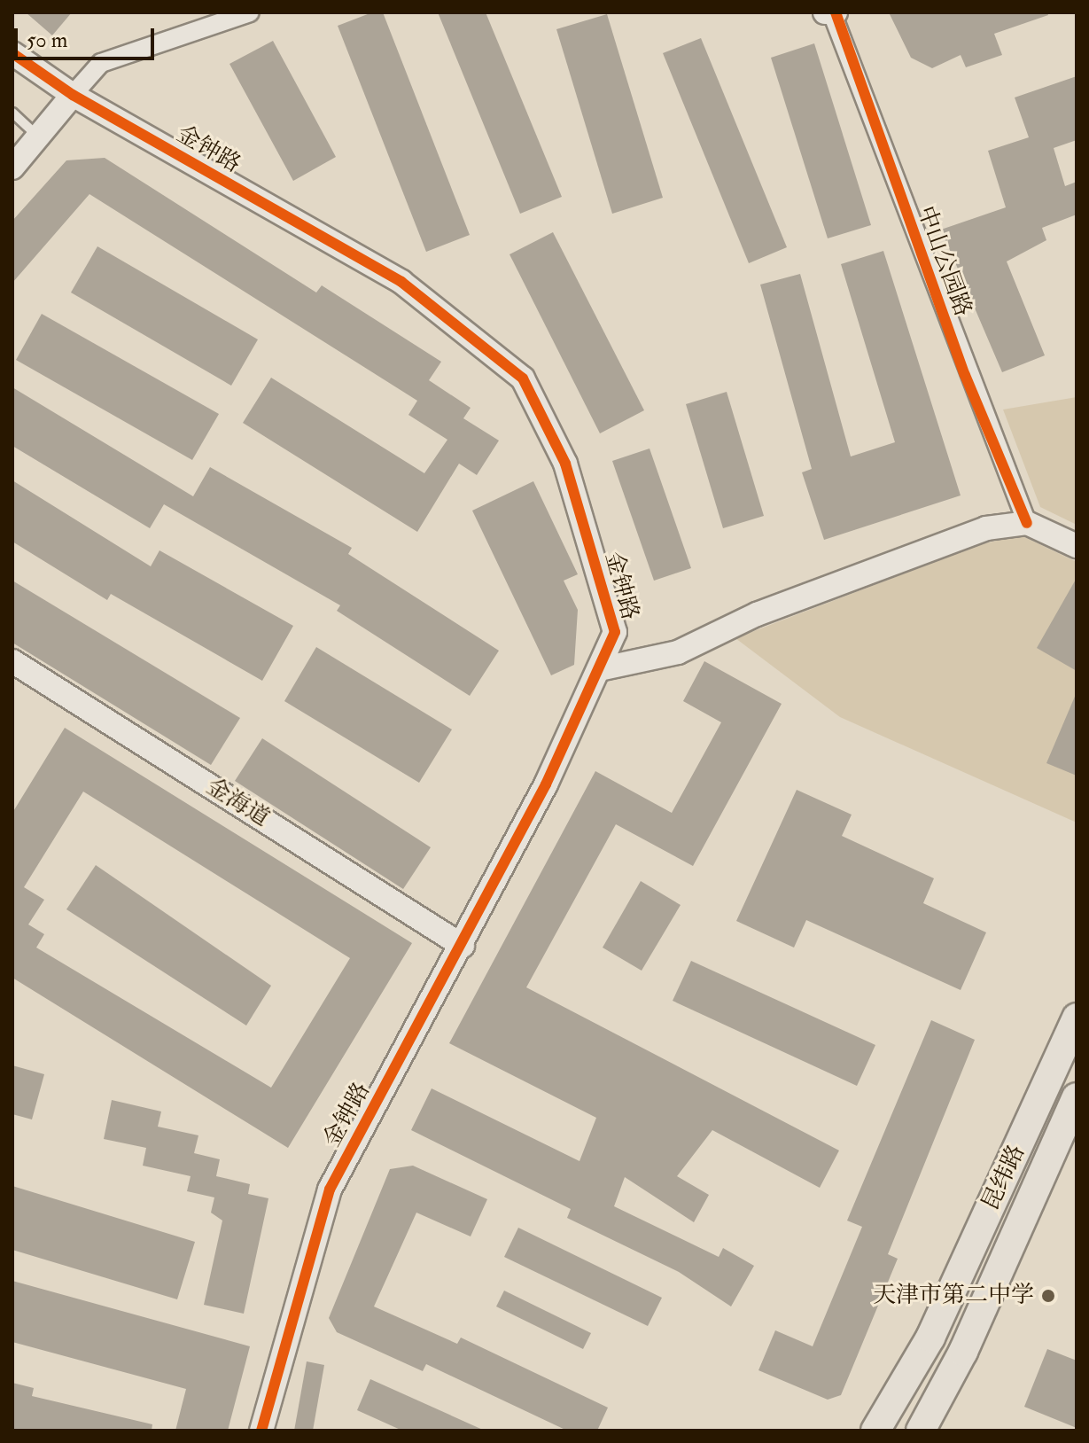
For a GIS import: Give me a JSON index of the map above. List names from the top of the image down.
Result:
{
  "streets": {
    "main road": ["昆纬路"],
    "street": ["金钟路", "中山公园路", "金海道"]
  },
  "crossings": [
    ["金钟路", "金海道"]
  ],
  "places": ["天津市第二中学"],
  "scale_bar": "50 m"
}
